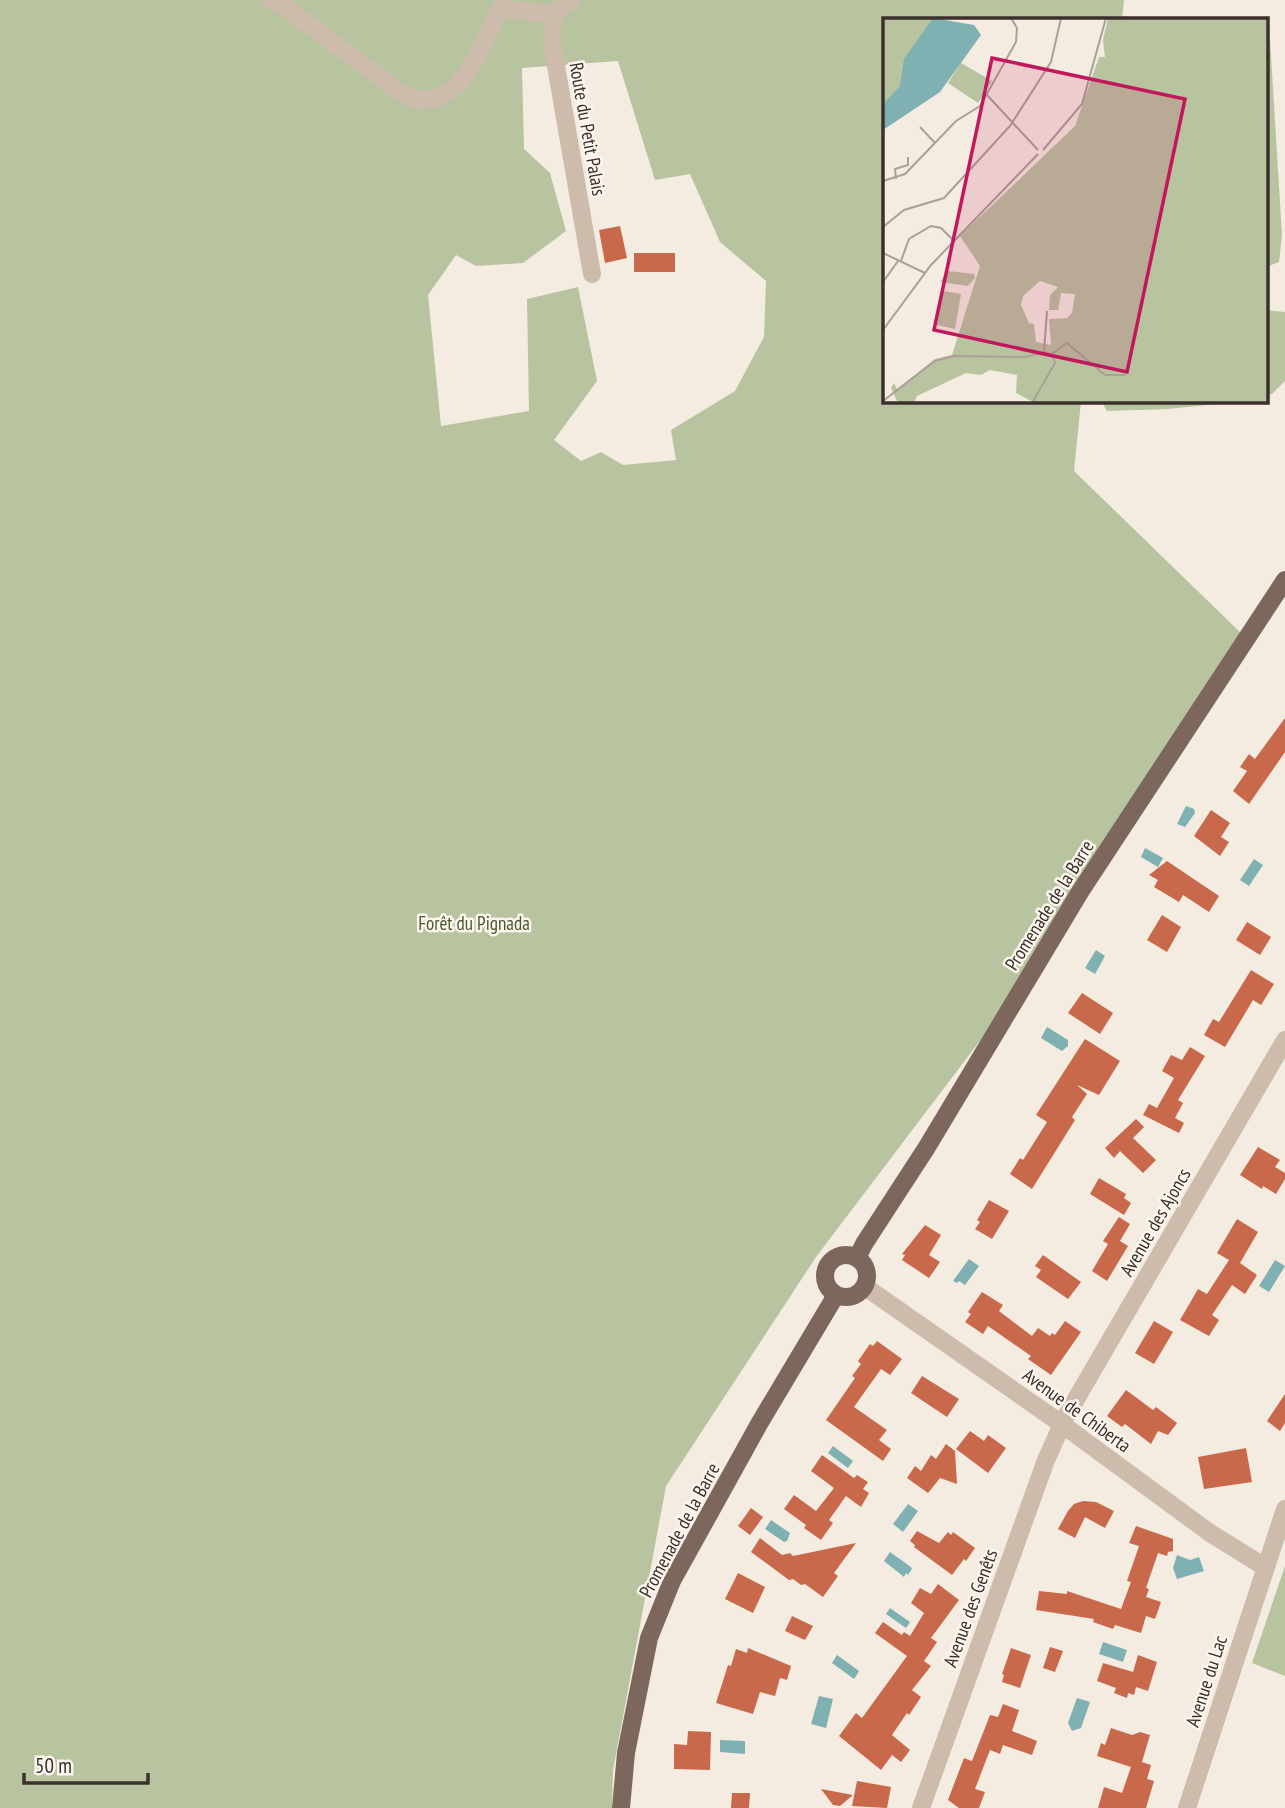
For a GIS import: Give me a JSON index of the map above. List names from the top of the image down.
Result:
{
  "streets": {
    "main road": ["Promenade de la Barre"],
    "street": [
      "Route du Petit Palais",
      "Avenue des Ajoncs",
      "Avenue de Chiberta",
      "Avenue des Genêts",
      "Avenue du Lac"
    ]
  },
  "crossings": [
    ["Promenade de la Barre", "Avenue de Chiberta"],
    ["Avenue des Ajoncs", "Avenue de Chiberta"],
    ["Avenue des Ajoncs", "Avenue des Genêts"],
    ["Avenue de Chiberta", "Avenue des Genêts"],
    ["Avenue de Chiberta", "Avenue du Lac"]
  ],
  "parks": ["Forêt du Pignada"],
  "scale_bar": "50 m"
}
